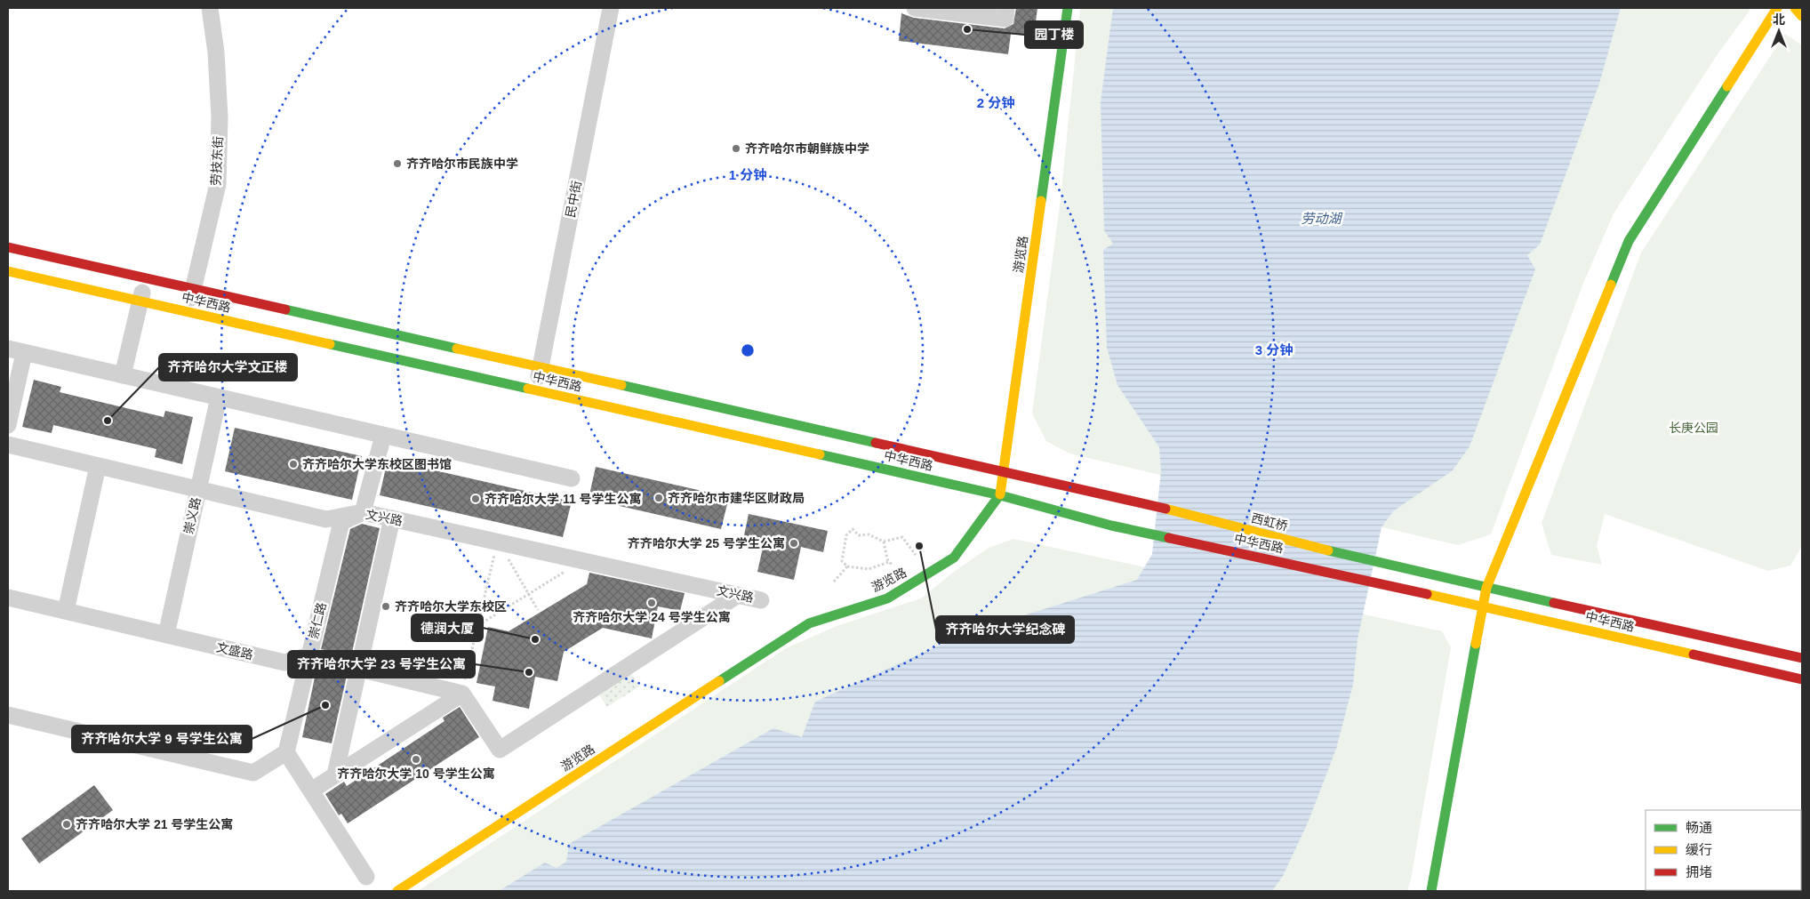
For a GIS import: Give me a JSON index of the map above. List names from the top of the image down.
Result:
{
  "streets": {
    "main road": ["游览路", "中华西路", "西虹桥"],
    "street": [
      "劳技东街",
      "民中街",
      "崇义路",
      "文兴路",
      "崇仁路",
      "文盛路"
    ]
  },
  "crossings": [
    ["劳技东街", "中华西路"],
    ["民中街", "中华西路"],
    ["游览路", "中华西路"],
    ["中华西路", "西虹桥"],
    ["崇义路", "文兴路"],
    ["崇义路", "文盛路"],
    ["文兴路", "崇仁路"],
    ["崇仁路", "文盛路"]
  ],
  "water": ["劳动湖"],
  "parks": ["长庚公园"],
  "places": [
    "园丁楼",
    "齐齐哈尔市朝鲜族中学",
    "齐齐哈尔市民族中学",
    "齐齐哈尔大学文正楼",
    "齐齐哈尔大学东校区图书馆",
    "齐齐哈尔市建华区财政局",
    "齐齐哈尔大学 11 号学生公寓",
    "齐齐哈尔大学 25 号学生公寓",
    "齐齐哈尔大学纪念碑",
    "齐齐哈尔大学 24 号学生公寓",
    "齐齐哈尔大学东校区",
    "德润大厦",
    "齐齐哈尔大学 23 号学生公寓",
    "齐齐哈尔大学 9 号学生公寓",
    "齐齐哈尔大学 10 号学生公寓",
    "齐齐哈尔大学 21 号学生公寓"
  ],
  "legend": ["畅通", "缓行", "拥堵"],
  "north": "top",
  "rings": ["2 分钟", "1 分钟", "3 分钟"]
}
